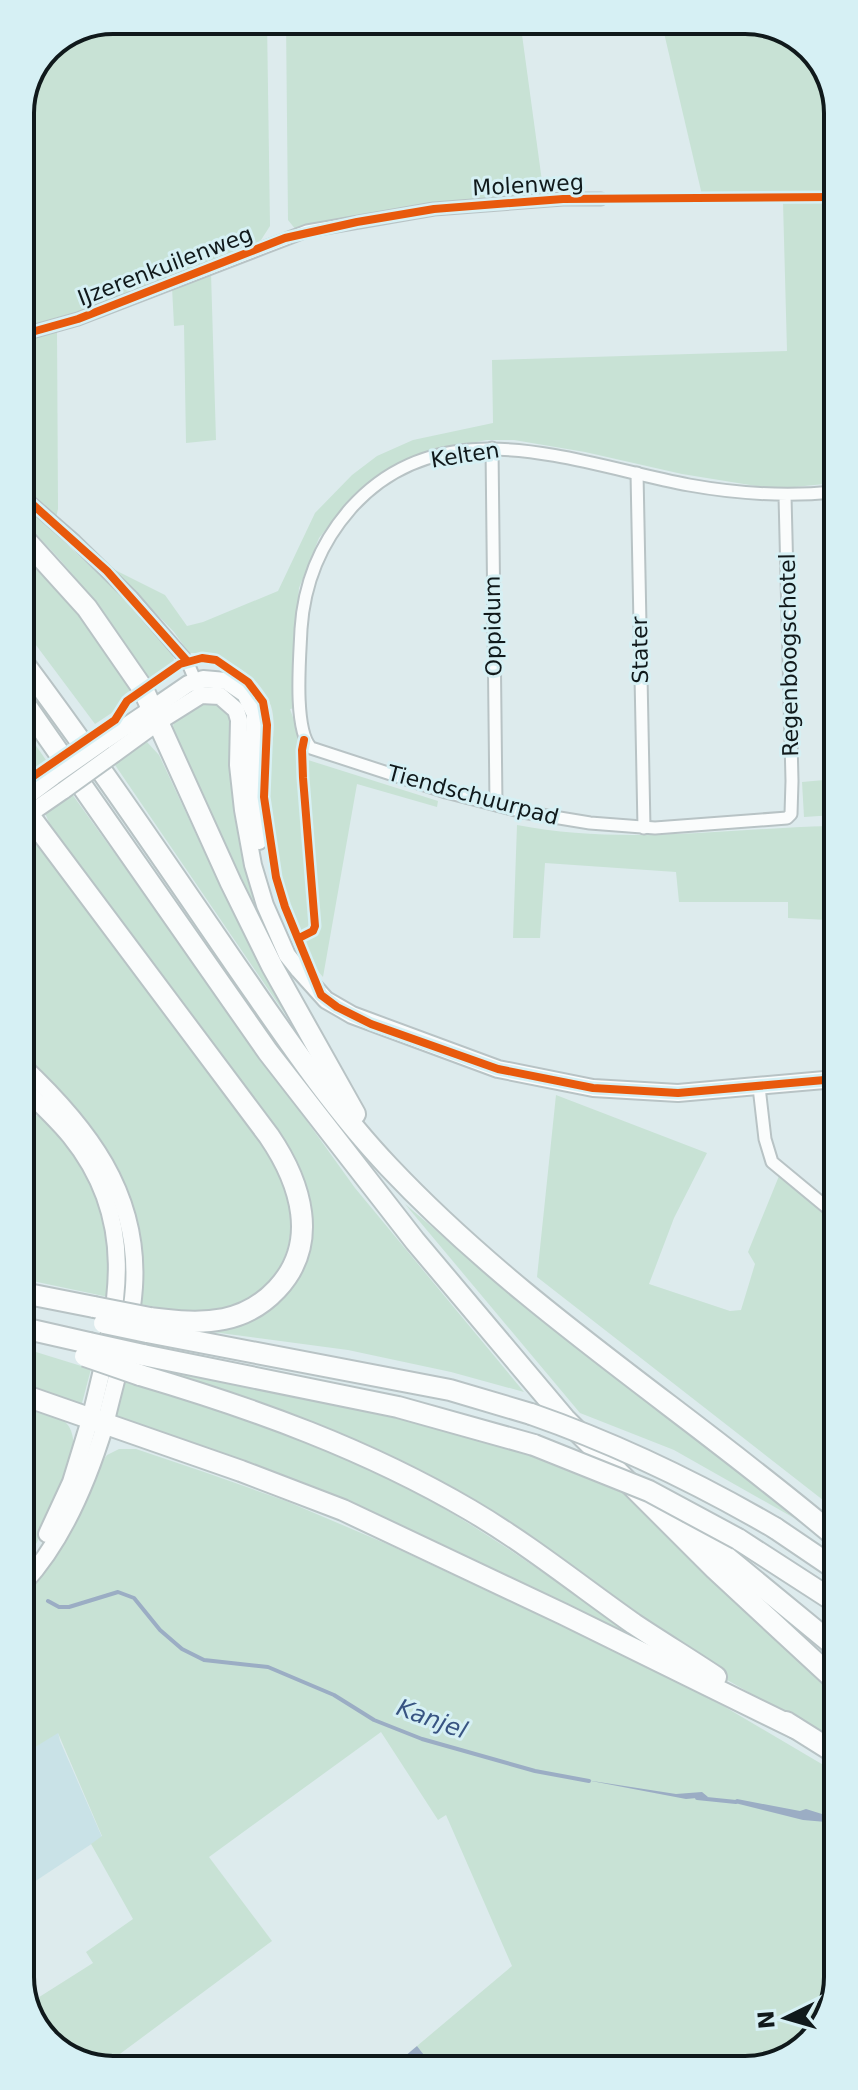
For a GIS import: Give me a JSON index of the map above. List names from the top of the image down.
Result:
{
  "streets": {
    "street": [
      "Molenweg",
      "IJzerenkuilenweg",
      "Kelten",
      "Oppidum",
      "Stater",
      "Regenboogschotel",
      "Tiendschuurpad"
    ]
  },
  "crossings": [
    ["Molenweg", "IJzerenkuilenweg"],
    ["Kelten", "Oppidum"],
    ["Kelten", "Stater"],
    ["Kelten", "Regenboogschotel"],
    ["Kelten", "Tiendschuurpad"],
    ["Oppidum", "Tiendschuurpad"],
    ["Stater", "Tiendschuurpad"],
    ["Regenboogschotel", "Tiendschuurpad"]
  ],
  "water": ["Kanjel"],
  "north": "left"
}
